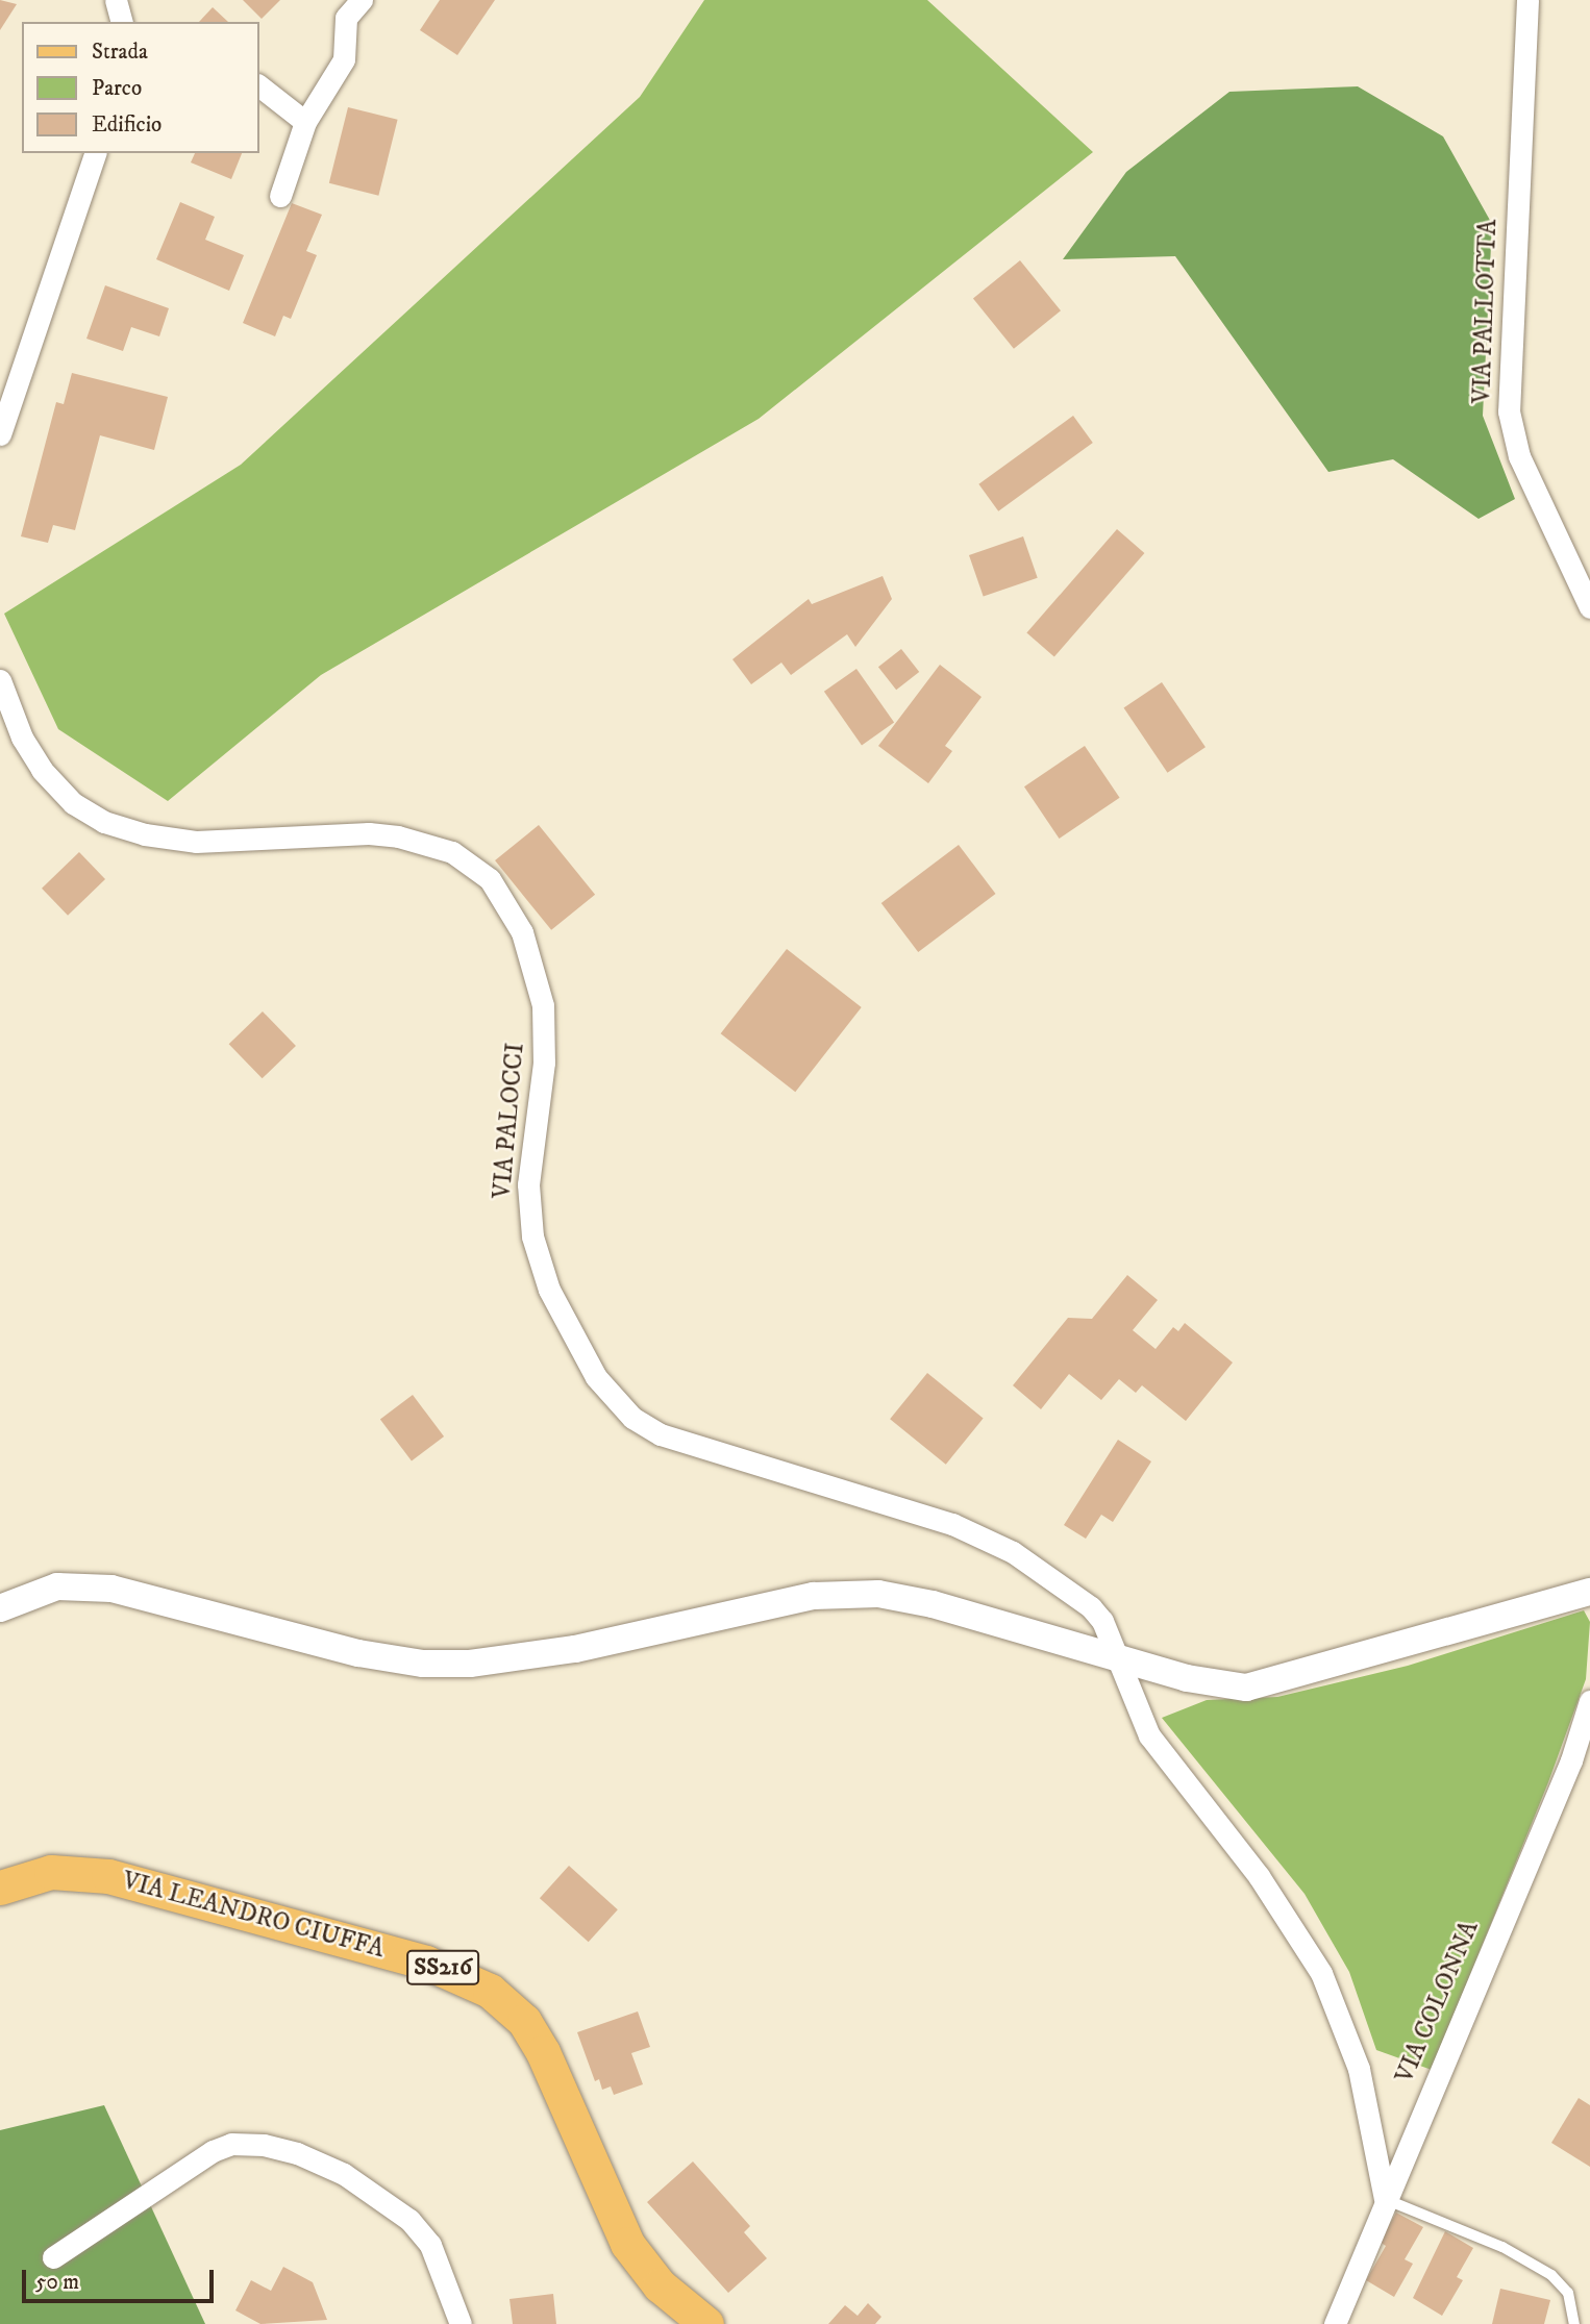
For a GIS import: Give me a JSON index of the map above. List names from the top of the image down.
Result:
{
  "streets": {
    "main road": ["VIA LEANDRO CIUFFA", "SS216"],
    "street": ["VIA PALLOTTA", "VIA PALOCCI", "VIA COLONNA"]
  },
  "crossings": [
    ["VIA PALOCCI", "VIA COLONNA"]
  ],
  "legend": ["Strada", "Parco", "Edificio"],
  "scale_bar": "50 m"
}
